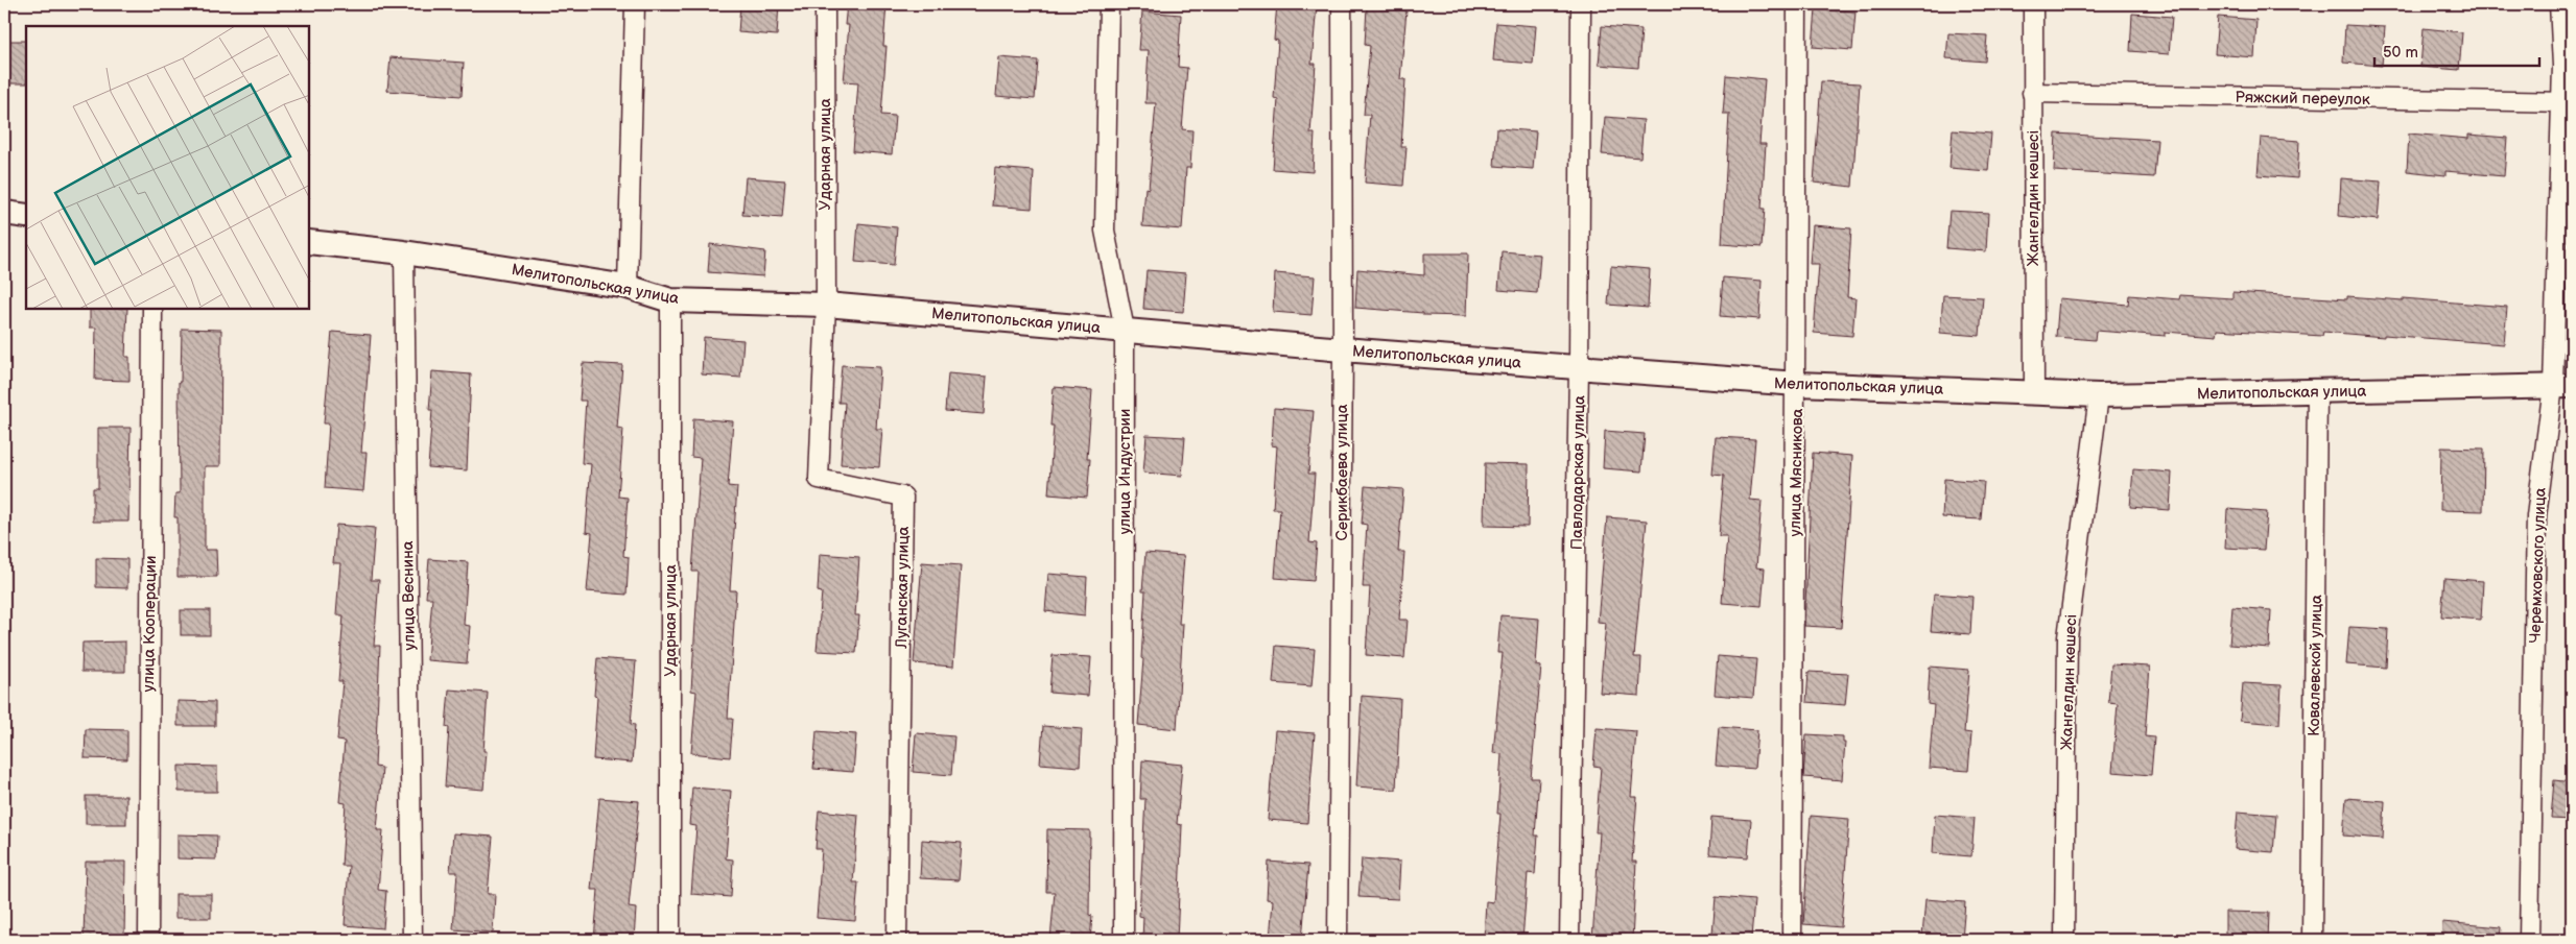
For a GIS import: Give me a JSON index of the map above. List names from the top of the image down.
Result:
{
  "streets": {
    "street": [
      "Ряжский переулок",
      "Ударная улица",
      "Жангелдин көшесі",
      "Мелитопольская улица",
      "улица Индустрии",
      "Серикбаева улица",
      "Павлодарская улица",
      "улица Мясникова",
      "Черемховского улица",
      "Луганская улица",
      "улица Веснина",
      "улица Кооперации",
      "Ковалевской улица"
    ]
  },
  "crossings": [
    ["Ряжский переулок", "Жангелдин көшесі"],
    ["Ряжский переулок", "Черемховского улица"],
    ["Ударная улица", "Мелитопольская улица"],
    ["Ударная улица", "Луганская улица"],
    ["Жангелдин көшесі", "Мелитопольская улица"],
    ["Мелитопольская улица", "улица Индустрии"],
    ["Мелитопольская улица", "Серикбаева улица"],
    ["Мелитопольская улица", "Павлодарская улица"],
    ["Мелитопольская улица", "улица Мясникова"],
    ["Мелитопольская улица", "Черемховского улица"],
    ["Мелитопольская улица", "Луганская улица"],
    ["Мелитопольская улица", "улица Веснина"],
    ["Мелитопольская улица", "Ковалевской улица"]
  ],
  "scale_bar": "50 m"
}
